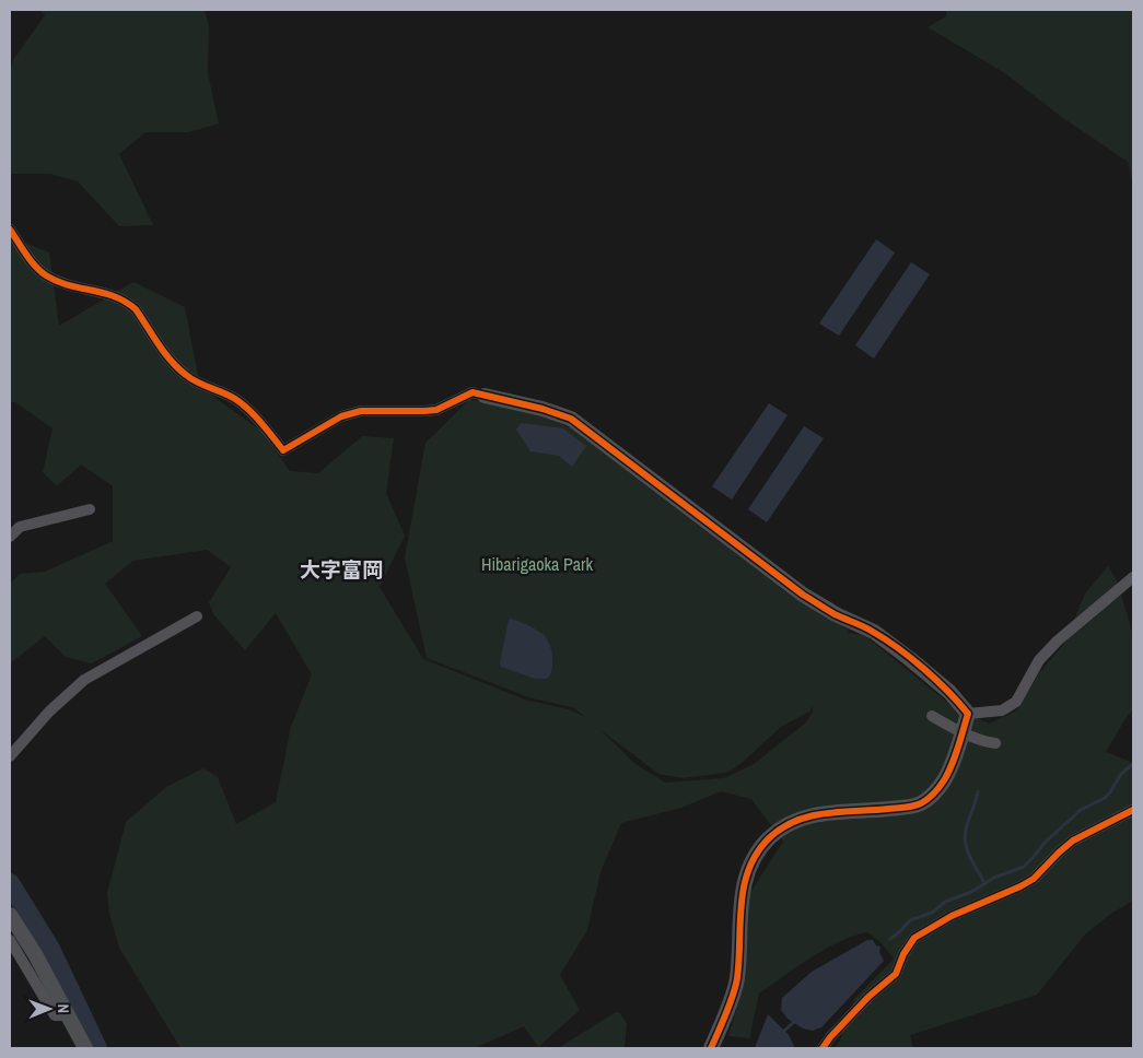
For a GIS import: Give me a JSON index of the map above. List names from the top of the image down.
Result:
{
  "districts": ["大字富岡"],
  "parks": ["Hibarigaoka Park"],
  "north": "right"
}
